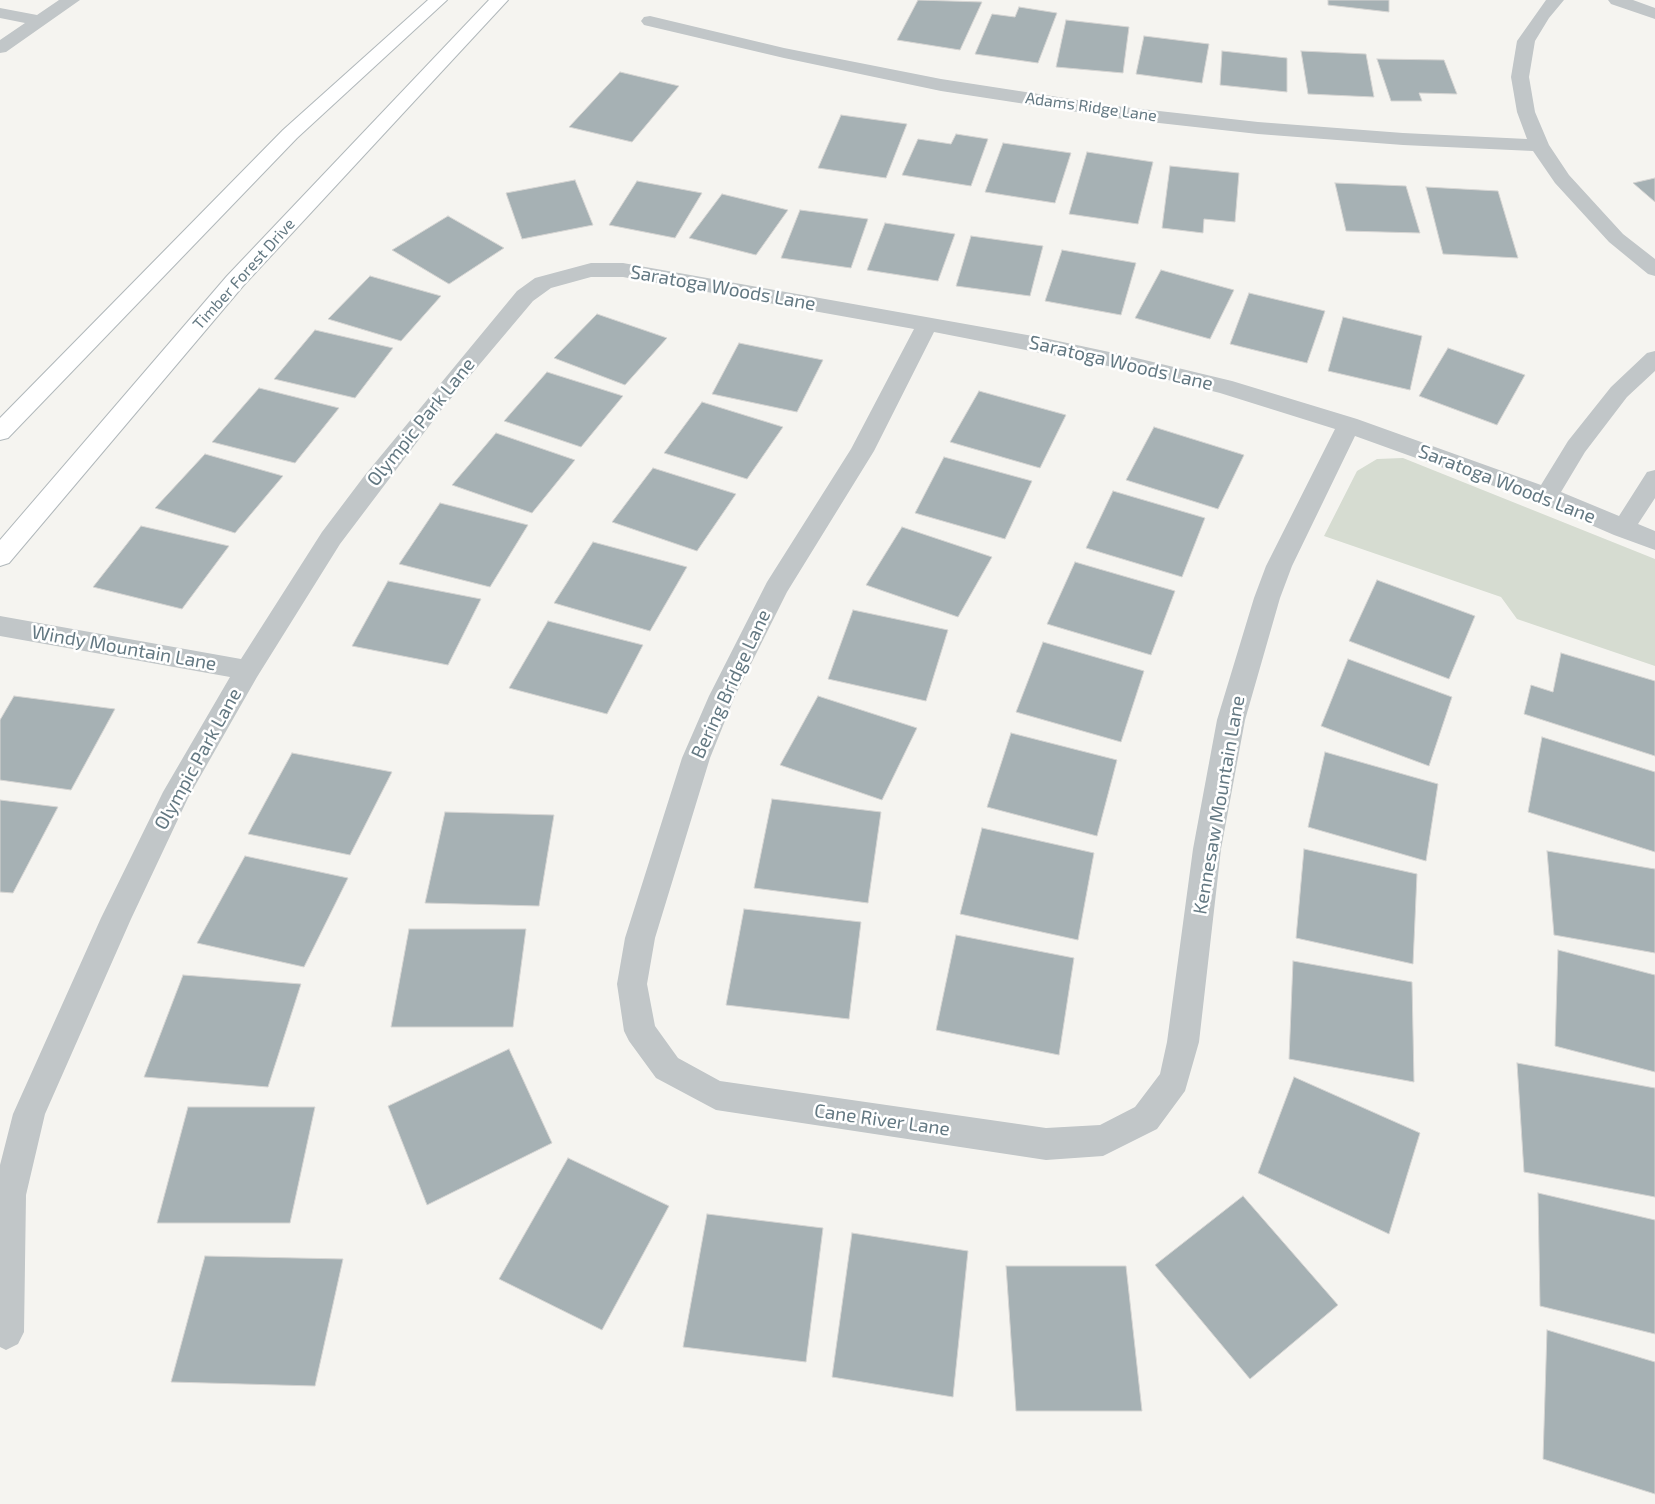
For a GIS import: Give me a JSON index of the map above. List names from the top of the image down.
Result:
{
  "streets": {
    "main road": ["Timber Forest Drive"],
    "street": [
      "Adams Ridge Lane",
      "Saratoga Woods Lane",
      "Olympic Park Lane",
      "Windy Mountain Lane",
      "Bering Bridge Lane",
      "Kennesaw Mountain Lane",
      "Cane River Lane"
    ]
  },
  "crossings": [
    ["Saratoga Woods Lane", "Olympic Park Lane"],
    ["Saratoga Woods Lane", "Bering Bridge Lane"],
    ["Saratoga Woods Lane", "Kennesaw Mountain Lane"],
    ["Olympic Park Lane", "Windy Mountain Lane"],
    ["Bering Bridge Lane", "Cane River Lane"],
    ["Kennesaw Mountain Lane", "Cane River Lane"]
  ]
}
